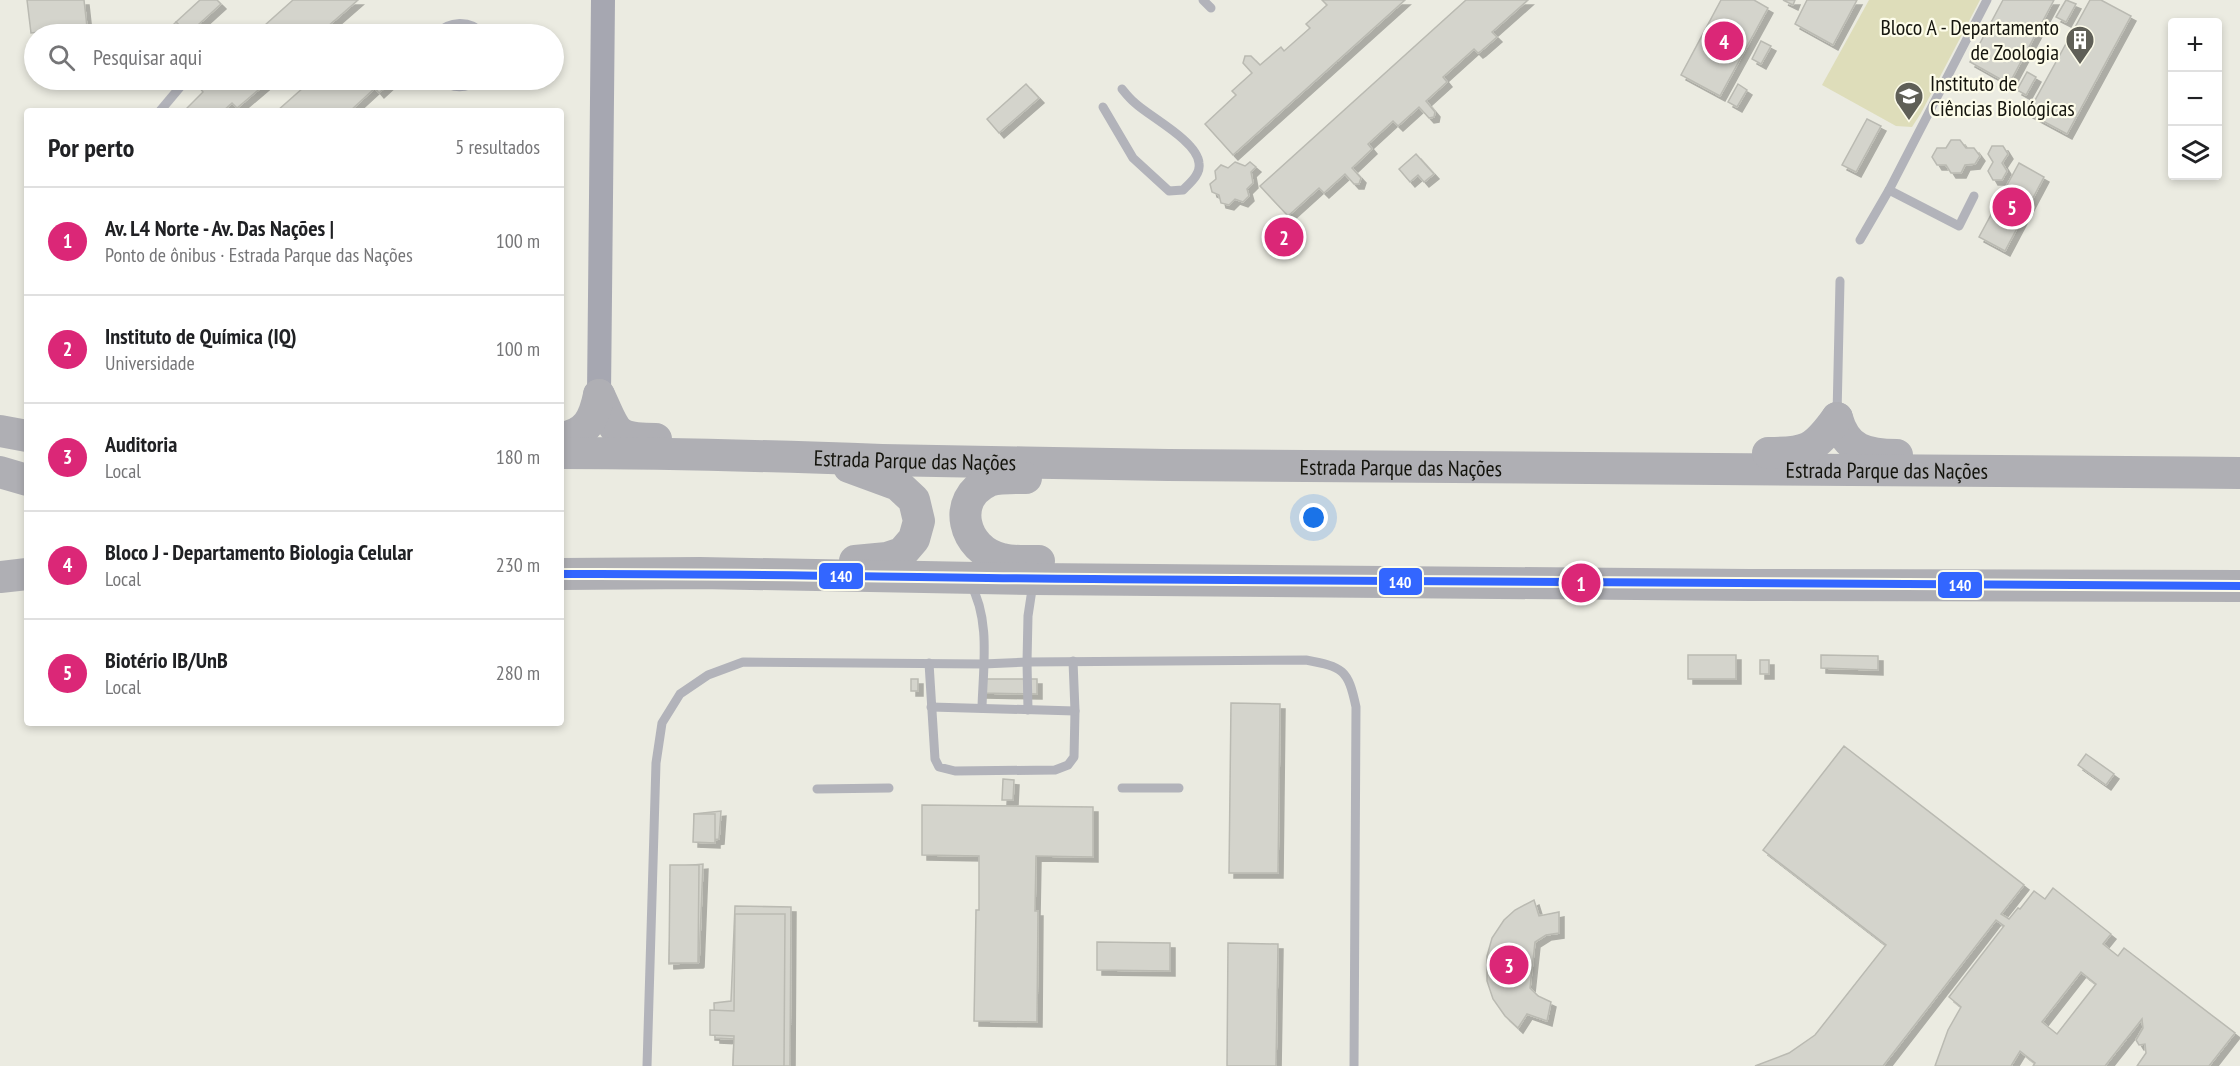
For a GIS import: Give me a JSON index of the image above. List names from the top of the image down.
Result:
{
  "streets": {
    "highway": ["Estrada Parque das Nações"]
  },
  "places": {
    "building": ["Bloco A - Departamento de Zoologia"],
    "school or university": ["Instituto de Ciências Biológicas"]
  },
  "lines": ["transit line 140"],
  "page": {
    "map_buttons": ["+", "−"],
    "pins": [
      "4",
      "5",
      "2",
      "1",
      "3"
    ],
    "search": "Pesquisar aqui",
    "heading": ["Por perto", "5 resultados"],
    "list": [
      {
        "mark": "1",
        "name": "Av. L4 Norte - Av. Das Nações |",
        "note": "Ponto de ônibus · Estrada Parque das Nações",
        "value": "100 m"
      },
      {
        "mark": "2",
        "name": "Instituto de Química (IQ)",
        "note": "Universidade",
        "value": "100 m"
      },
      {
        "mark": "3",
        "name": "Auditoria",
        "note": "Local",
        "value": "180 m"
      },
      {
        "mark": "4",
        "name": "Bloco J - Departamento Biologia Celular",
        "note": "Local",
        "value": "230 m"
      },
      {
        "mark": "5",
        "name": "Biotério IB/UnB",
        "note": "Local",
        "value": "280 m"
      }
    ]
  }
}
